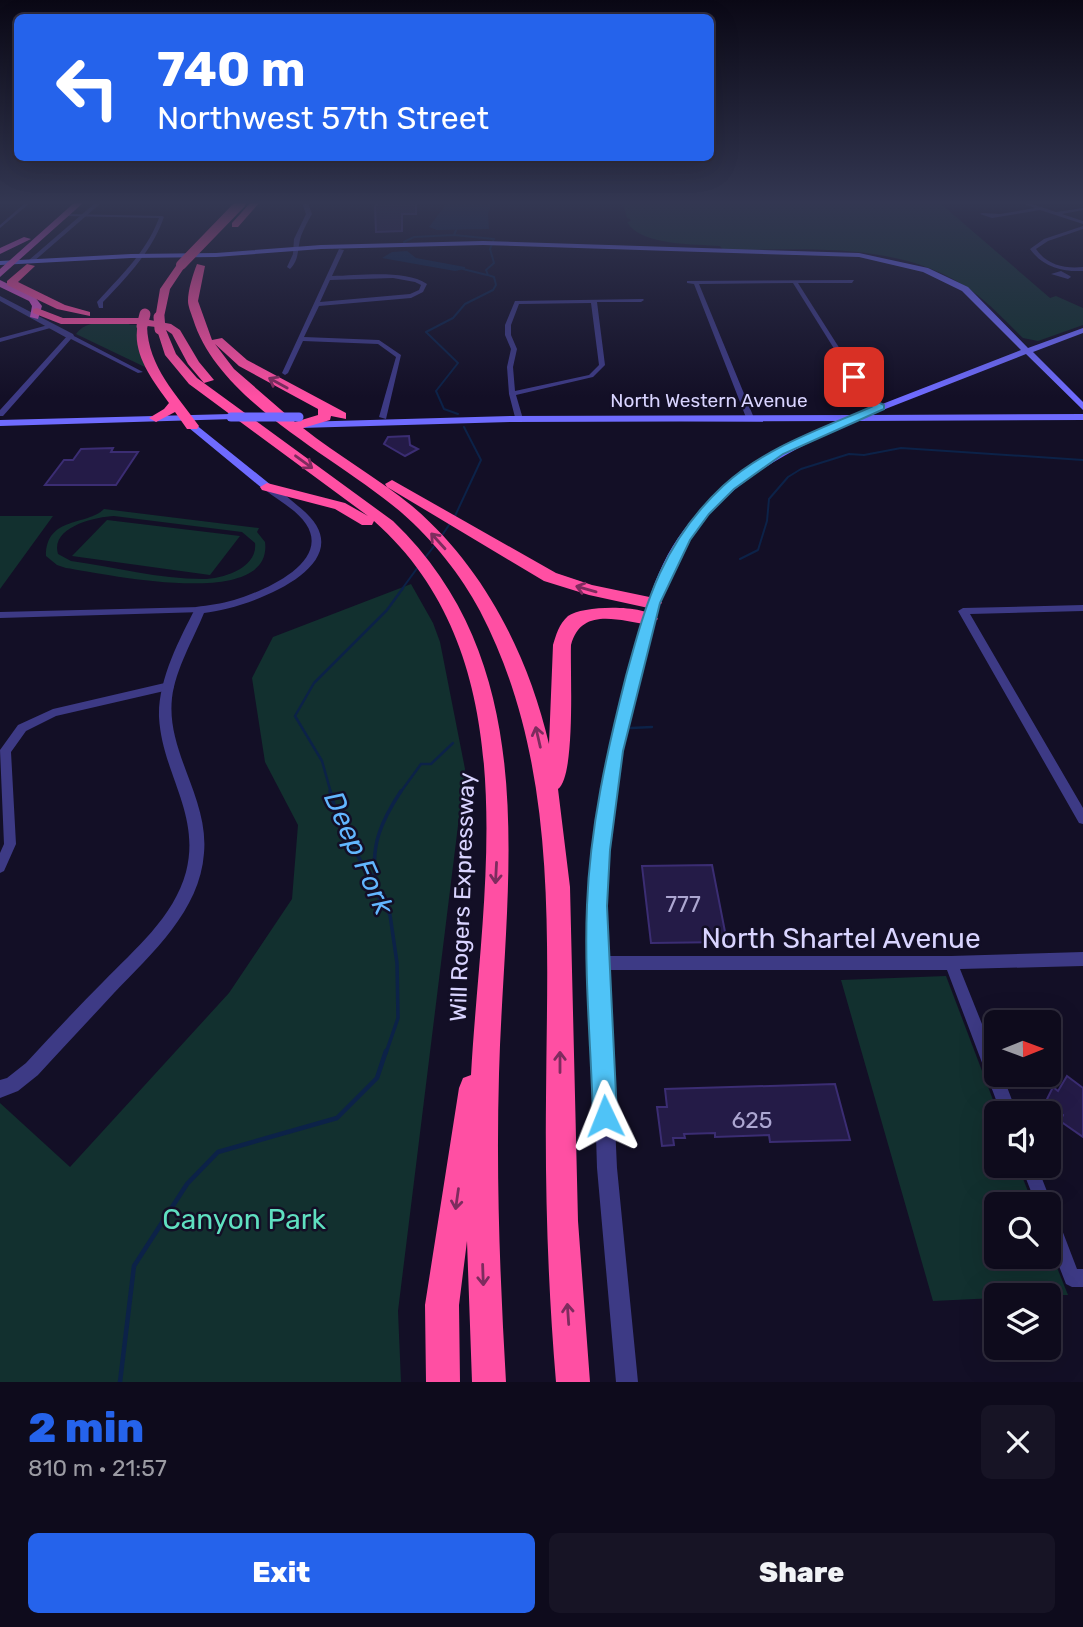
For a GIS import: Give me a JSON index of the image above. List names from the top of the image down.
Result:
{
  "streets": {
    "highway": ["Will Rogers Expressway"],
    "main road": ["North Western Avenue"],
    "street": ["North Shartel Avenue"]
  },
  "water": ["Deep Fork"],
  "parks": ["Canyon Park"],
  "house_numbers": ["777", "625"],
  "north": "right",
  "page": {
    "turn": ["740 m", "Northwest 57th Street"],
    "heading": ["2 min", "810 m · 21:57"],
    "buttons": ["Exit", "Share"]
  }
}
